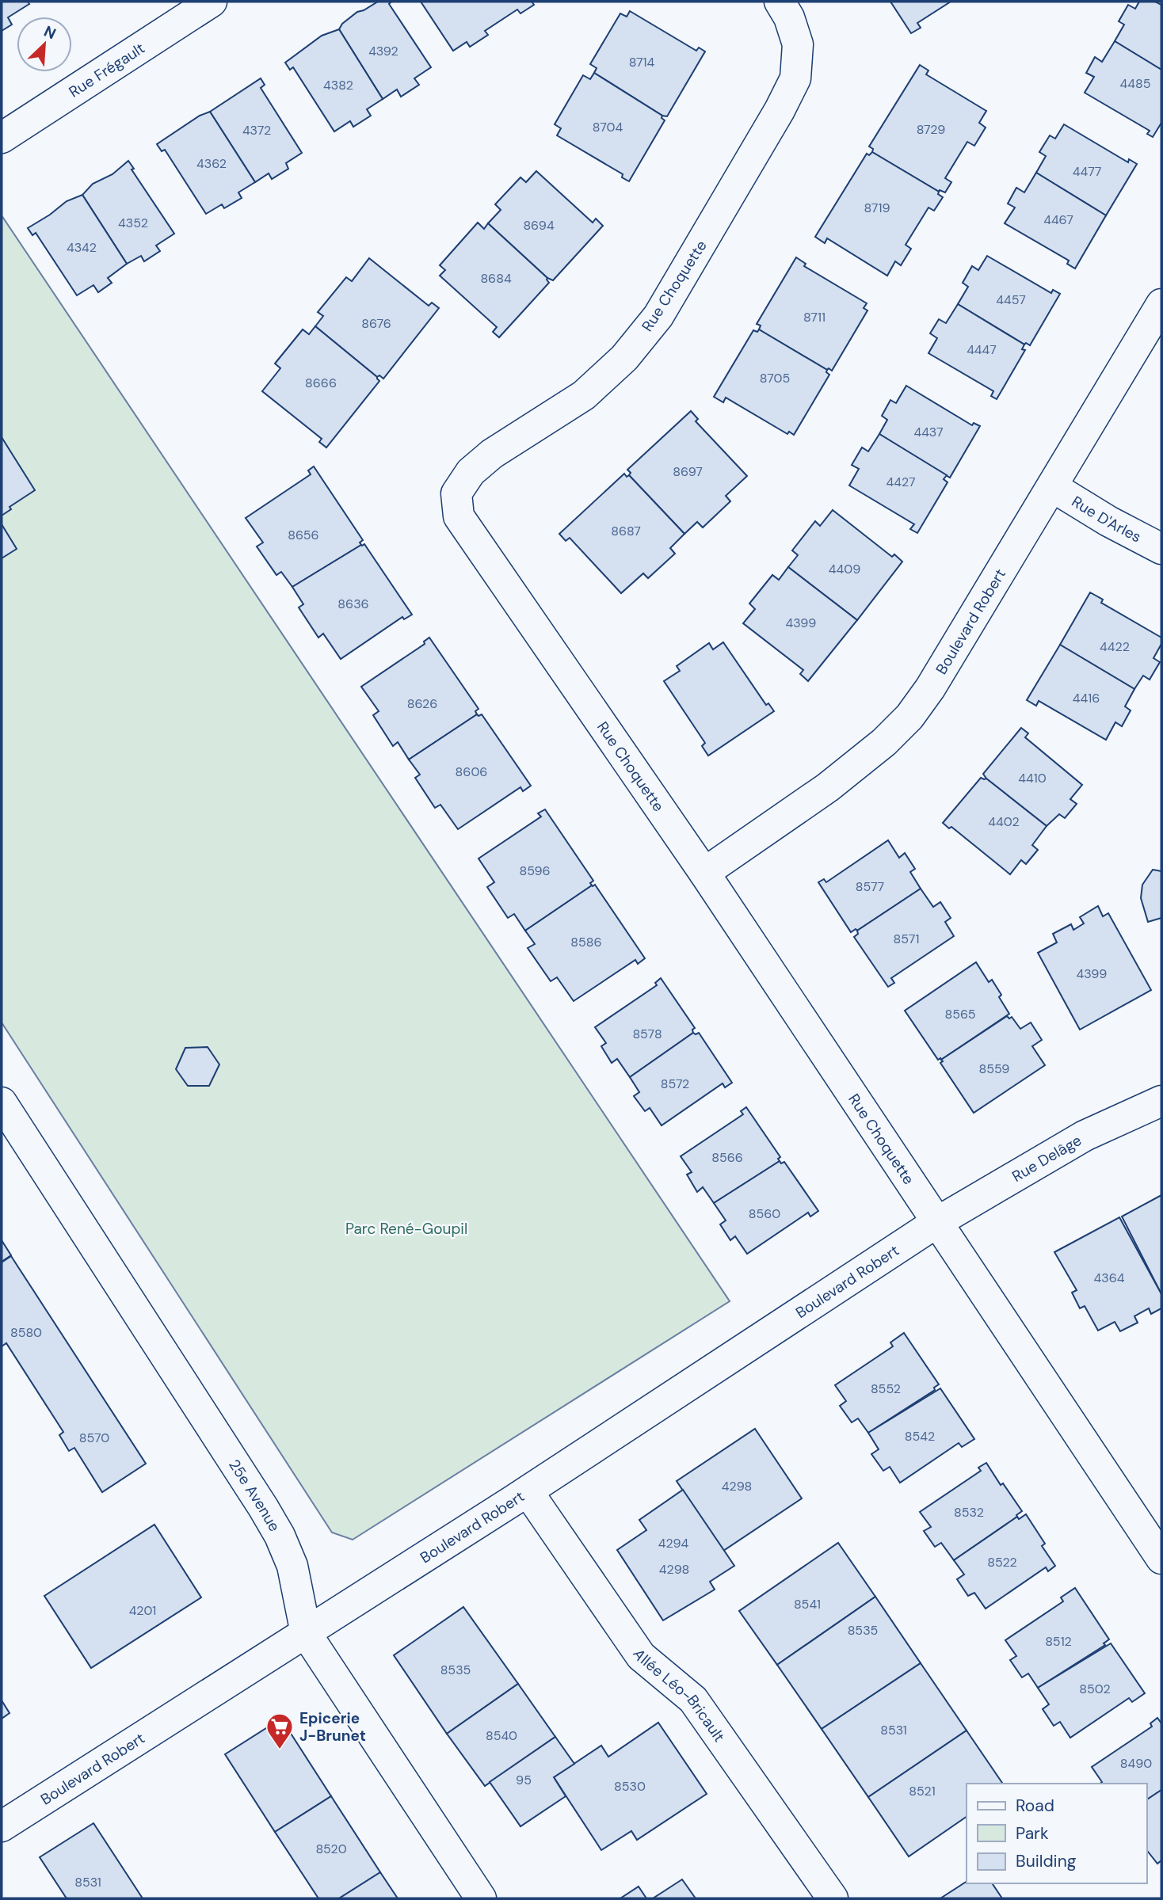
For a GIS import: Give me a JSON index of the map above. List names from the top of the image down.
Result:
{
  "streets": {
    "street": [
      "Rue Frégault",
      "Rue Choquette",
      "Rue D'Arles",
      "Boulevard Robert",
      "Rue Delâge",
      "25e Avenue",
      "Allée Léo-Bricault"
    ]
  },
  "crossings": [
    ["Rue Choquette", "Boulevard Robert"],
    ["Rue Choquette", "Rue Delâge"],
    ["Rue D'Arles", "Boulevard Robert"],
    ["Boulevard Robert", "Rue Delâge"],
    ["Boulevard Robert", "25e Avenue"],
    ["Boulevard Robert", "Allée Léo-Bricault"]
  ],
  "parks": ["Parc René-Goupil"],
  "places": {
    "supermarket": ["Epicerie J-Brunet"]
  },
  "house_numbers": [
    "4392",
    "8714",
    "4485",
    "4382",
    "8704",
    "8729",
    "4372",
    "4362",
    "4477",
    "8719",
    "4467",
    "4352",
    "8694",
    "4342",
    "8684",
    "4457",
    "8711",
    "8676",
    "4447",
    "8705",
    "8666",
    "4437",
    "8697",
    "4427",
    "8687",
    "8656",
    "4409",
    "8636",
    "4399",
    "4422",
    "4416",
    "8626",
    "8606",
    "4410",
    "4402",
    "8596",
    "8577",
    "8571",
    "8586",
    "4399",
    "8565",
    "8578",
    "8559",
    "8572",
    "8566",
    "8560",
    "4364",
    "8580",
    "8552",
    "8542",
    "8570",
    "4298",
    "8532",
    "4294",
    "8522",
    "4298",
    "8541",
    "4201",
    "8535",
    "8512",
    "8535",
    "8502",
    "8531",
    "8540",
    "8490",
    "95",
    "8530",
    "8521",
    "8520",
    "8531"
  ],
  "legend": ["Road", "Park", "Building"],
  "north": "top right"
}
